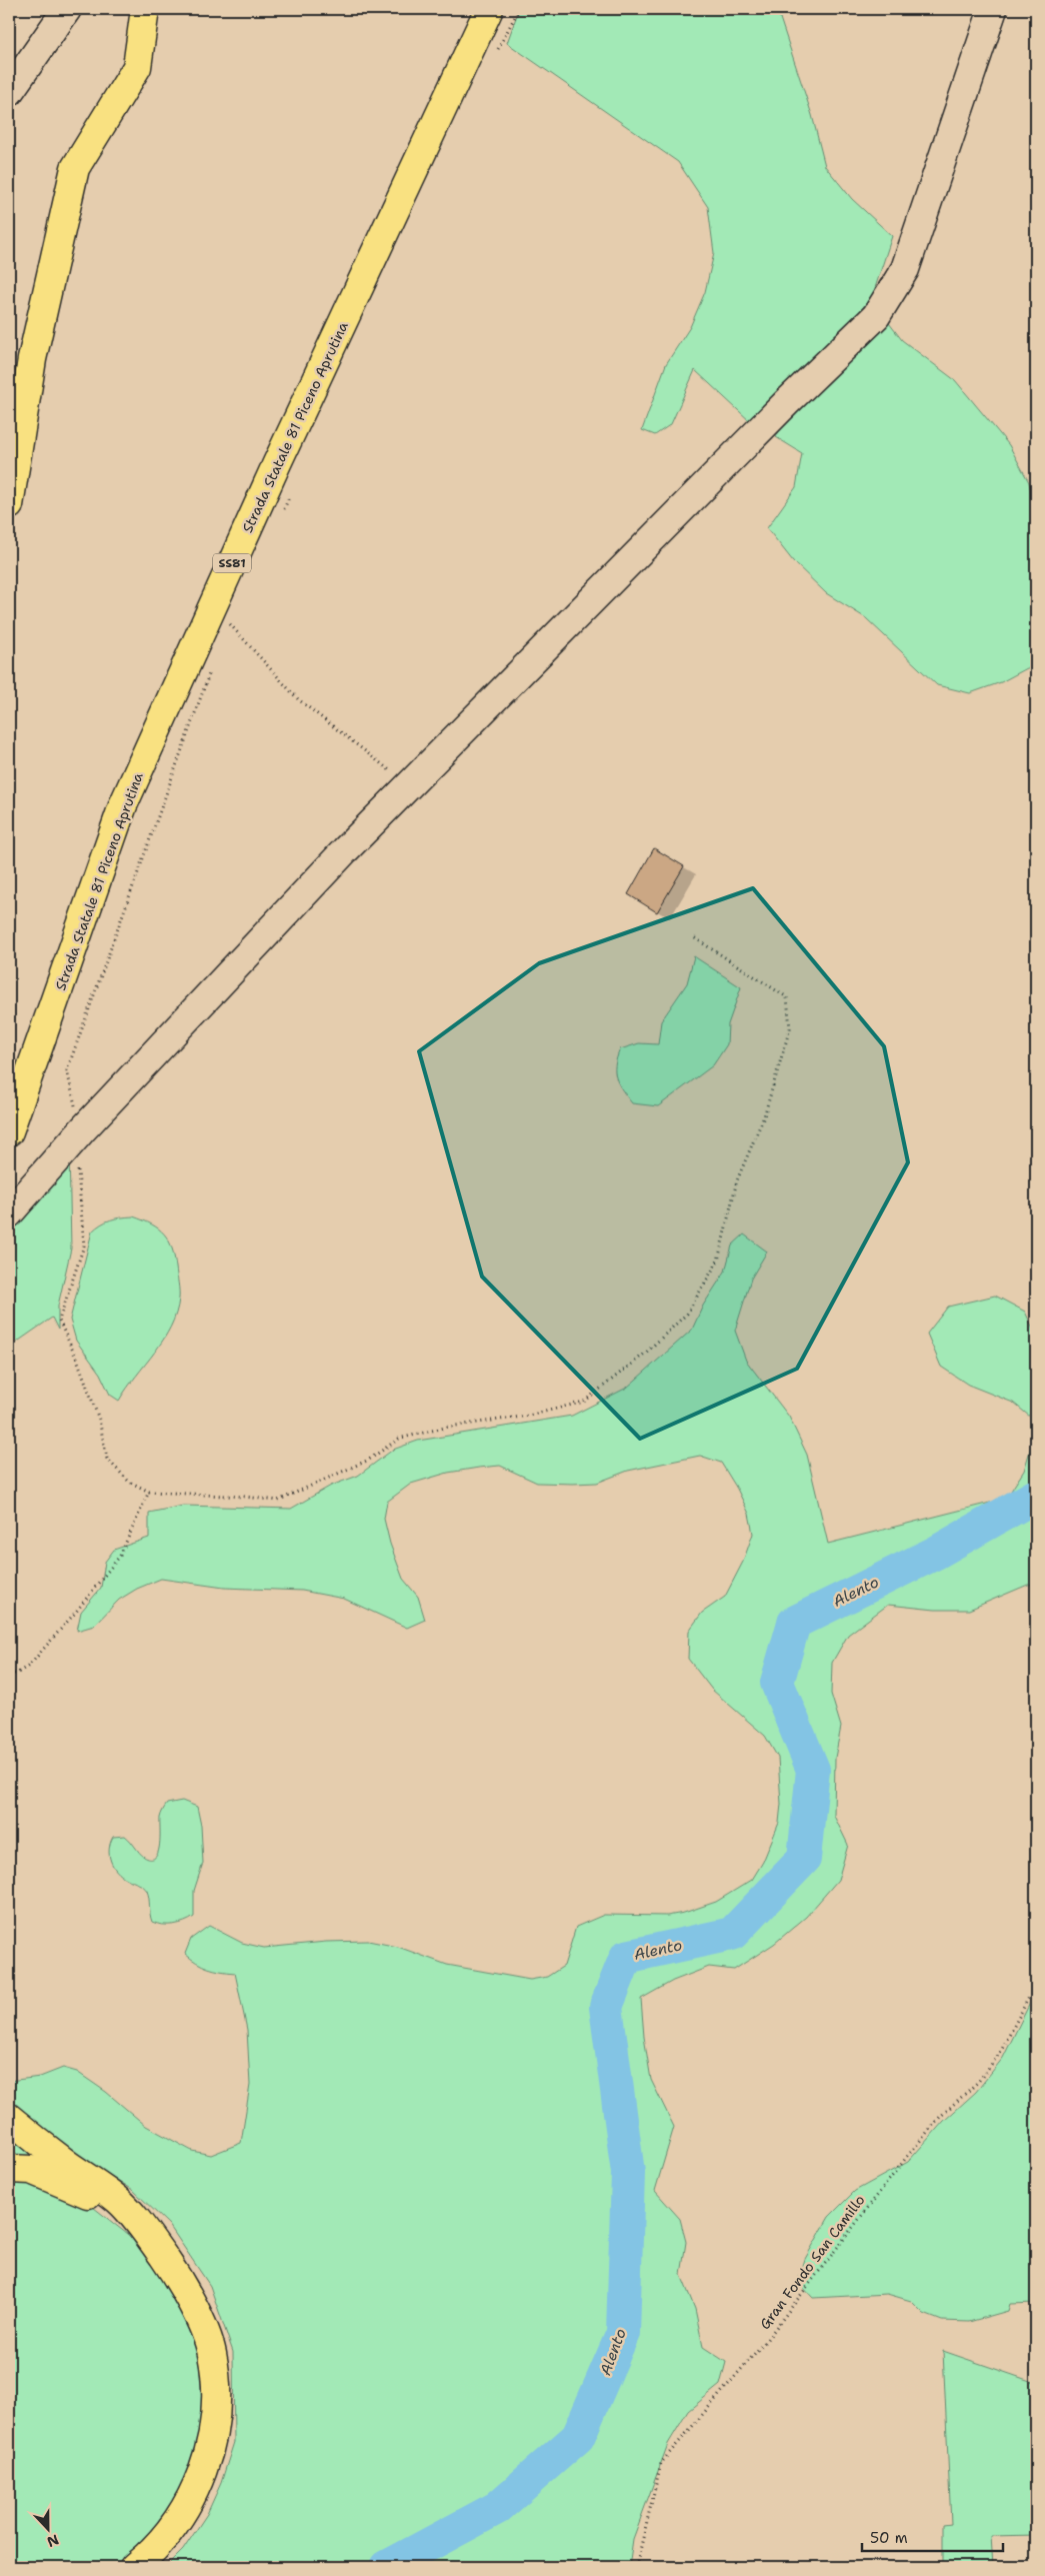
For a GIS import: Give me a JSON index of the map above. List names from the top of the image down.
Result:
{
  "streets": {
    "main road": ["Strada Statale 81 Piceno Aprutina", "SS81"],
    "path": ["Gran Fondo San Camillo"]
  },
  "water": ["Alento"],
  "scale_bar": "50 m",
  "north": "bottom"
}
